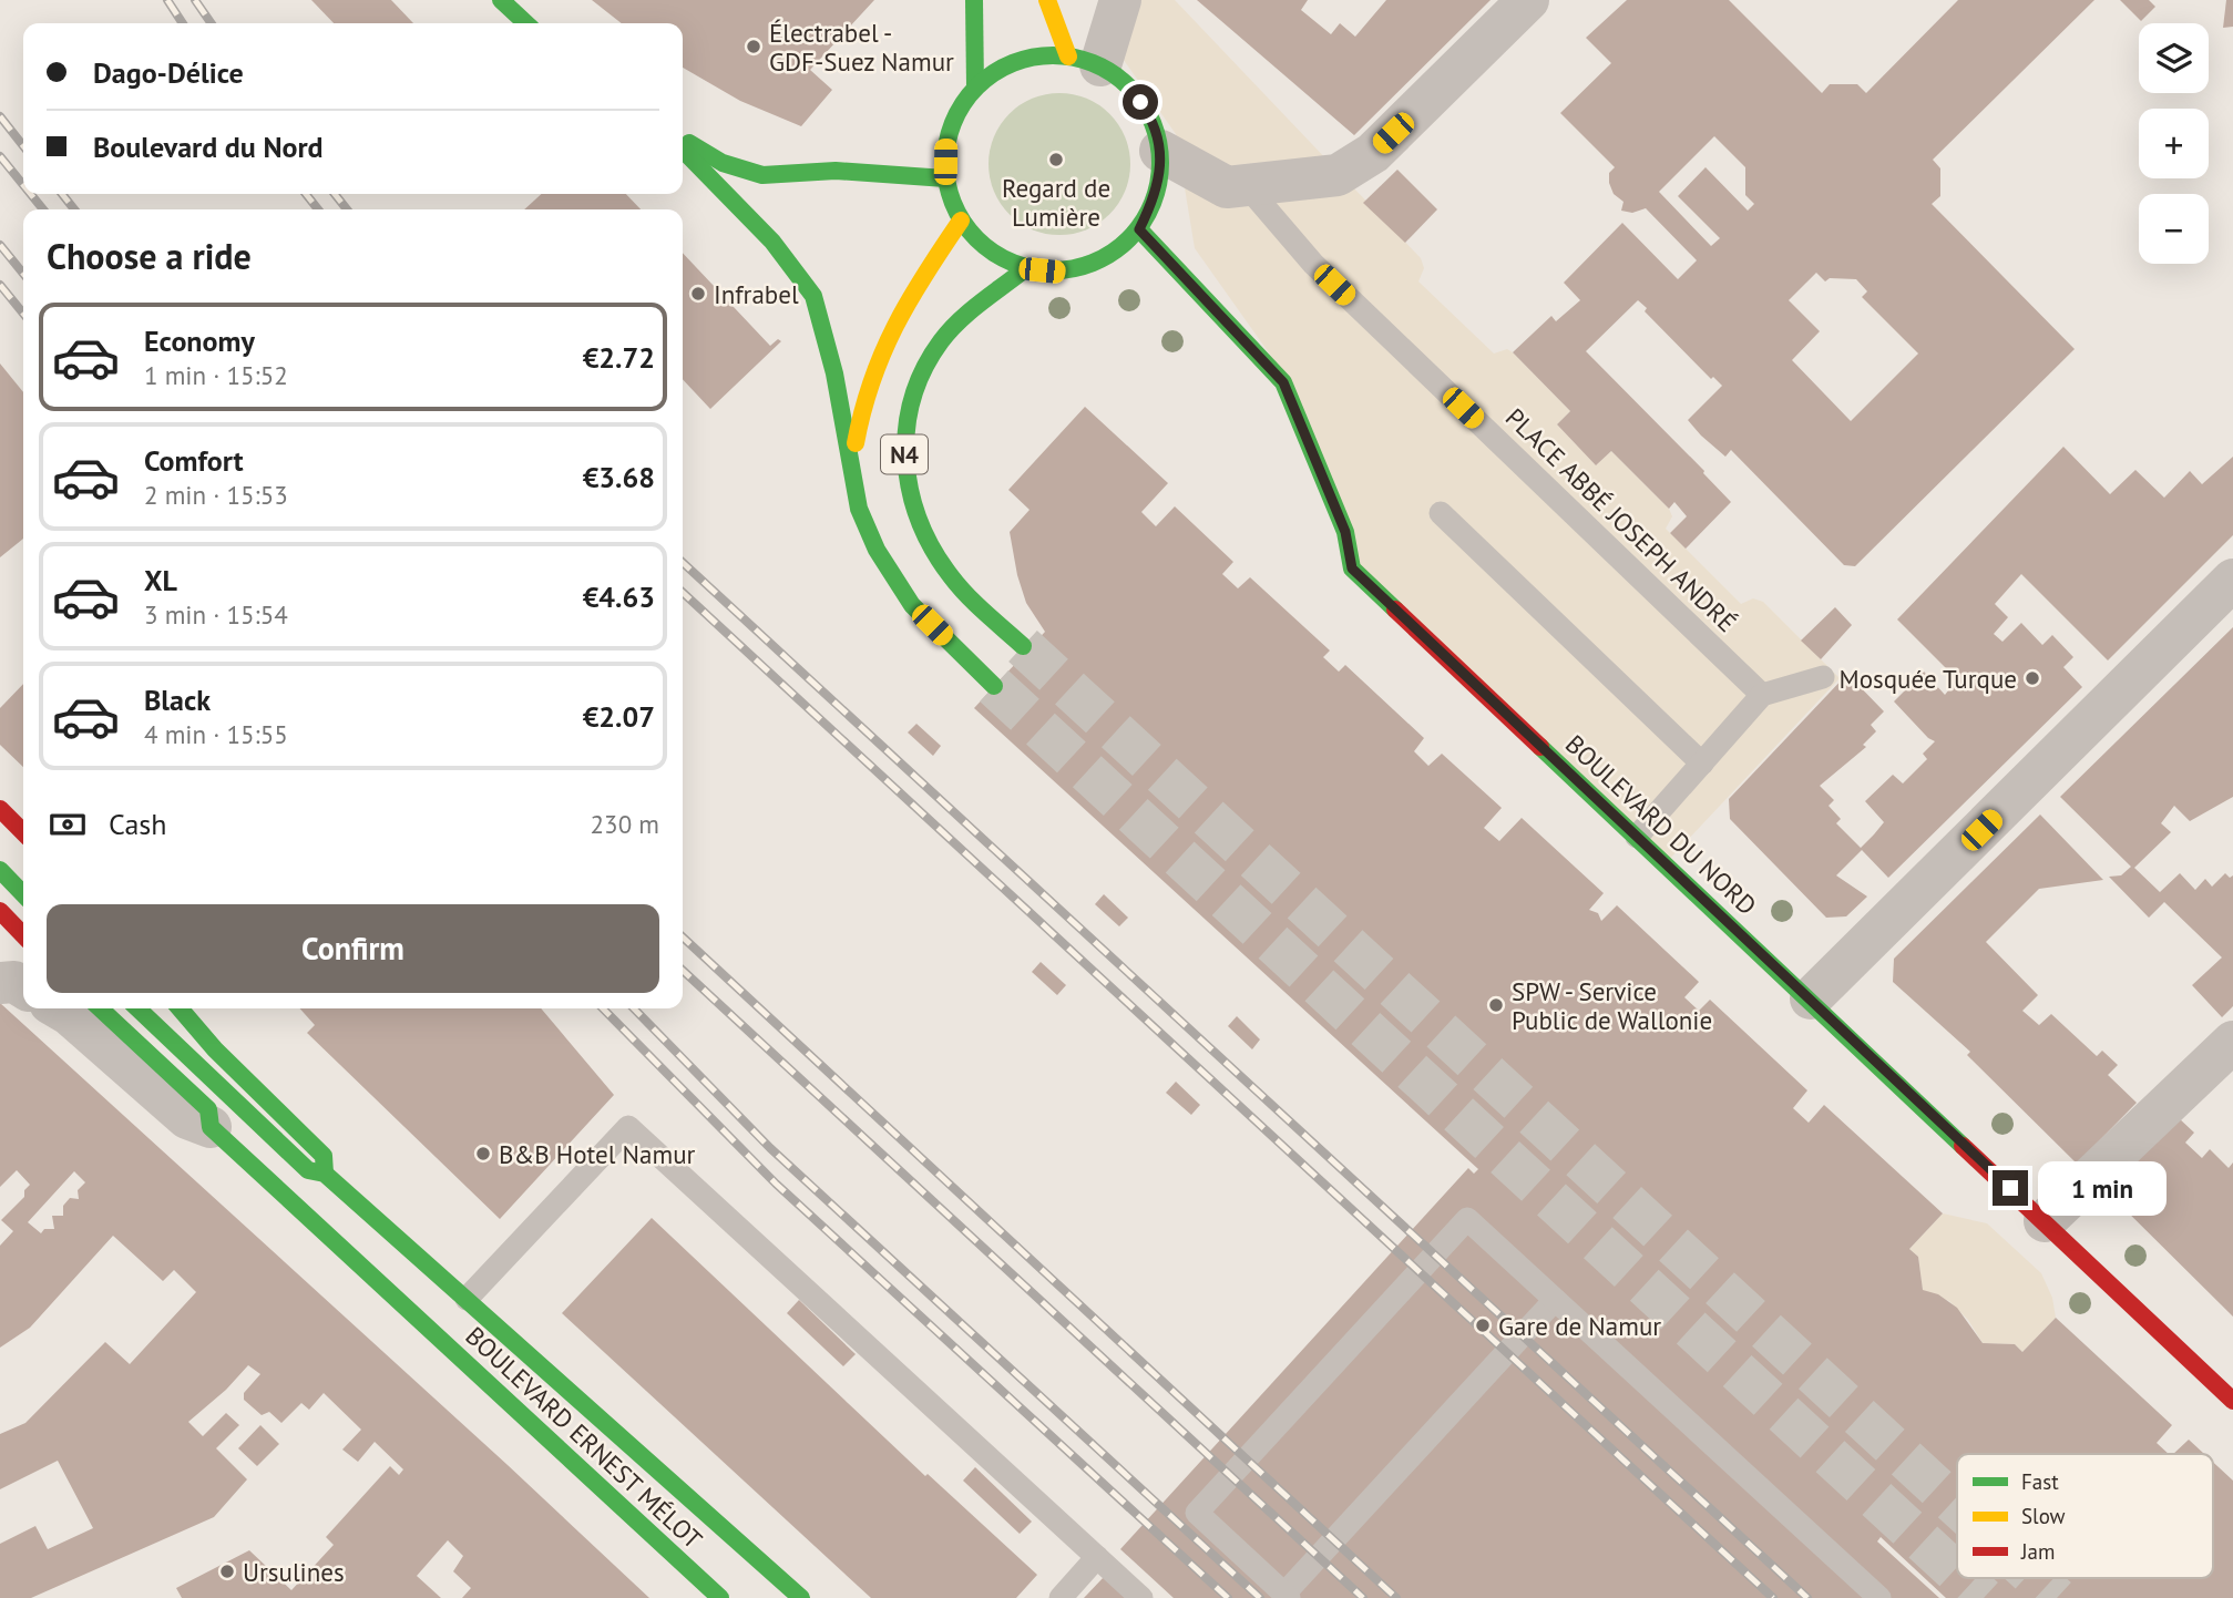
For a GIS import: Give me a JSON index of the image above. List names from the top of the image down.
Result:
{
  "streets": {
    "main road": ["N4", "BOULEVARD DU NORD", "BOULEVARD ERNEST MÉLOT"],
    "lane": ["PLACE ABBÉ JOSEPH ANDRÉ"]
  },
  "crossings": [
    ["N4", "BOULEVARD DU NORD"]
  ],
  "places": [
    "Électrabel - GDF-Suez Namur",
    "Regard de Lumière",
    "Infrabel",
    "Mosquée Turque",
    "SPW - Service Public de Wallonie",
    "B&B Hotel Namur",
    "Gare de Namur",
    "Ursulines"
  ],
  "legend": ["Fast", "Slow", "Jam"],
  "page": {
    "map_buttons": ["+", "−"],
    "banner": ["Dago-Délice", "Boulevard du Nord"],
    "heading": "Choose a ride",
    "list": [
      {
        "name": "Economy",
        "note": "1 min · 15:52",
        "value": "€2.72"
      },
      {
        "name": "Comfort",
        "note": "2 min · 15:53",
        "value": "€3.68"
      },
      {
        "name": "XL",
        "note": "3 min · 15:54",
        "value": "€4.63"
      },
      {
        "name": "Black",
        "note": "4 min · 15:55",
        "value": "€2.07"
      }
    ],
    "pay": ["Cash", "230 m"],
    "buttons": "Confirm",
    "bubble": "1 min"
  }
}
